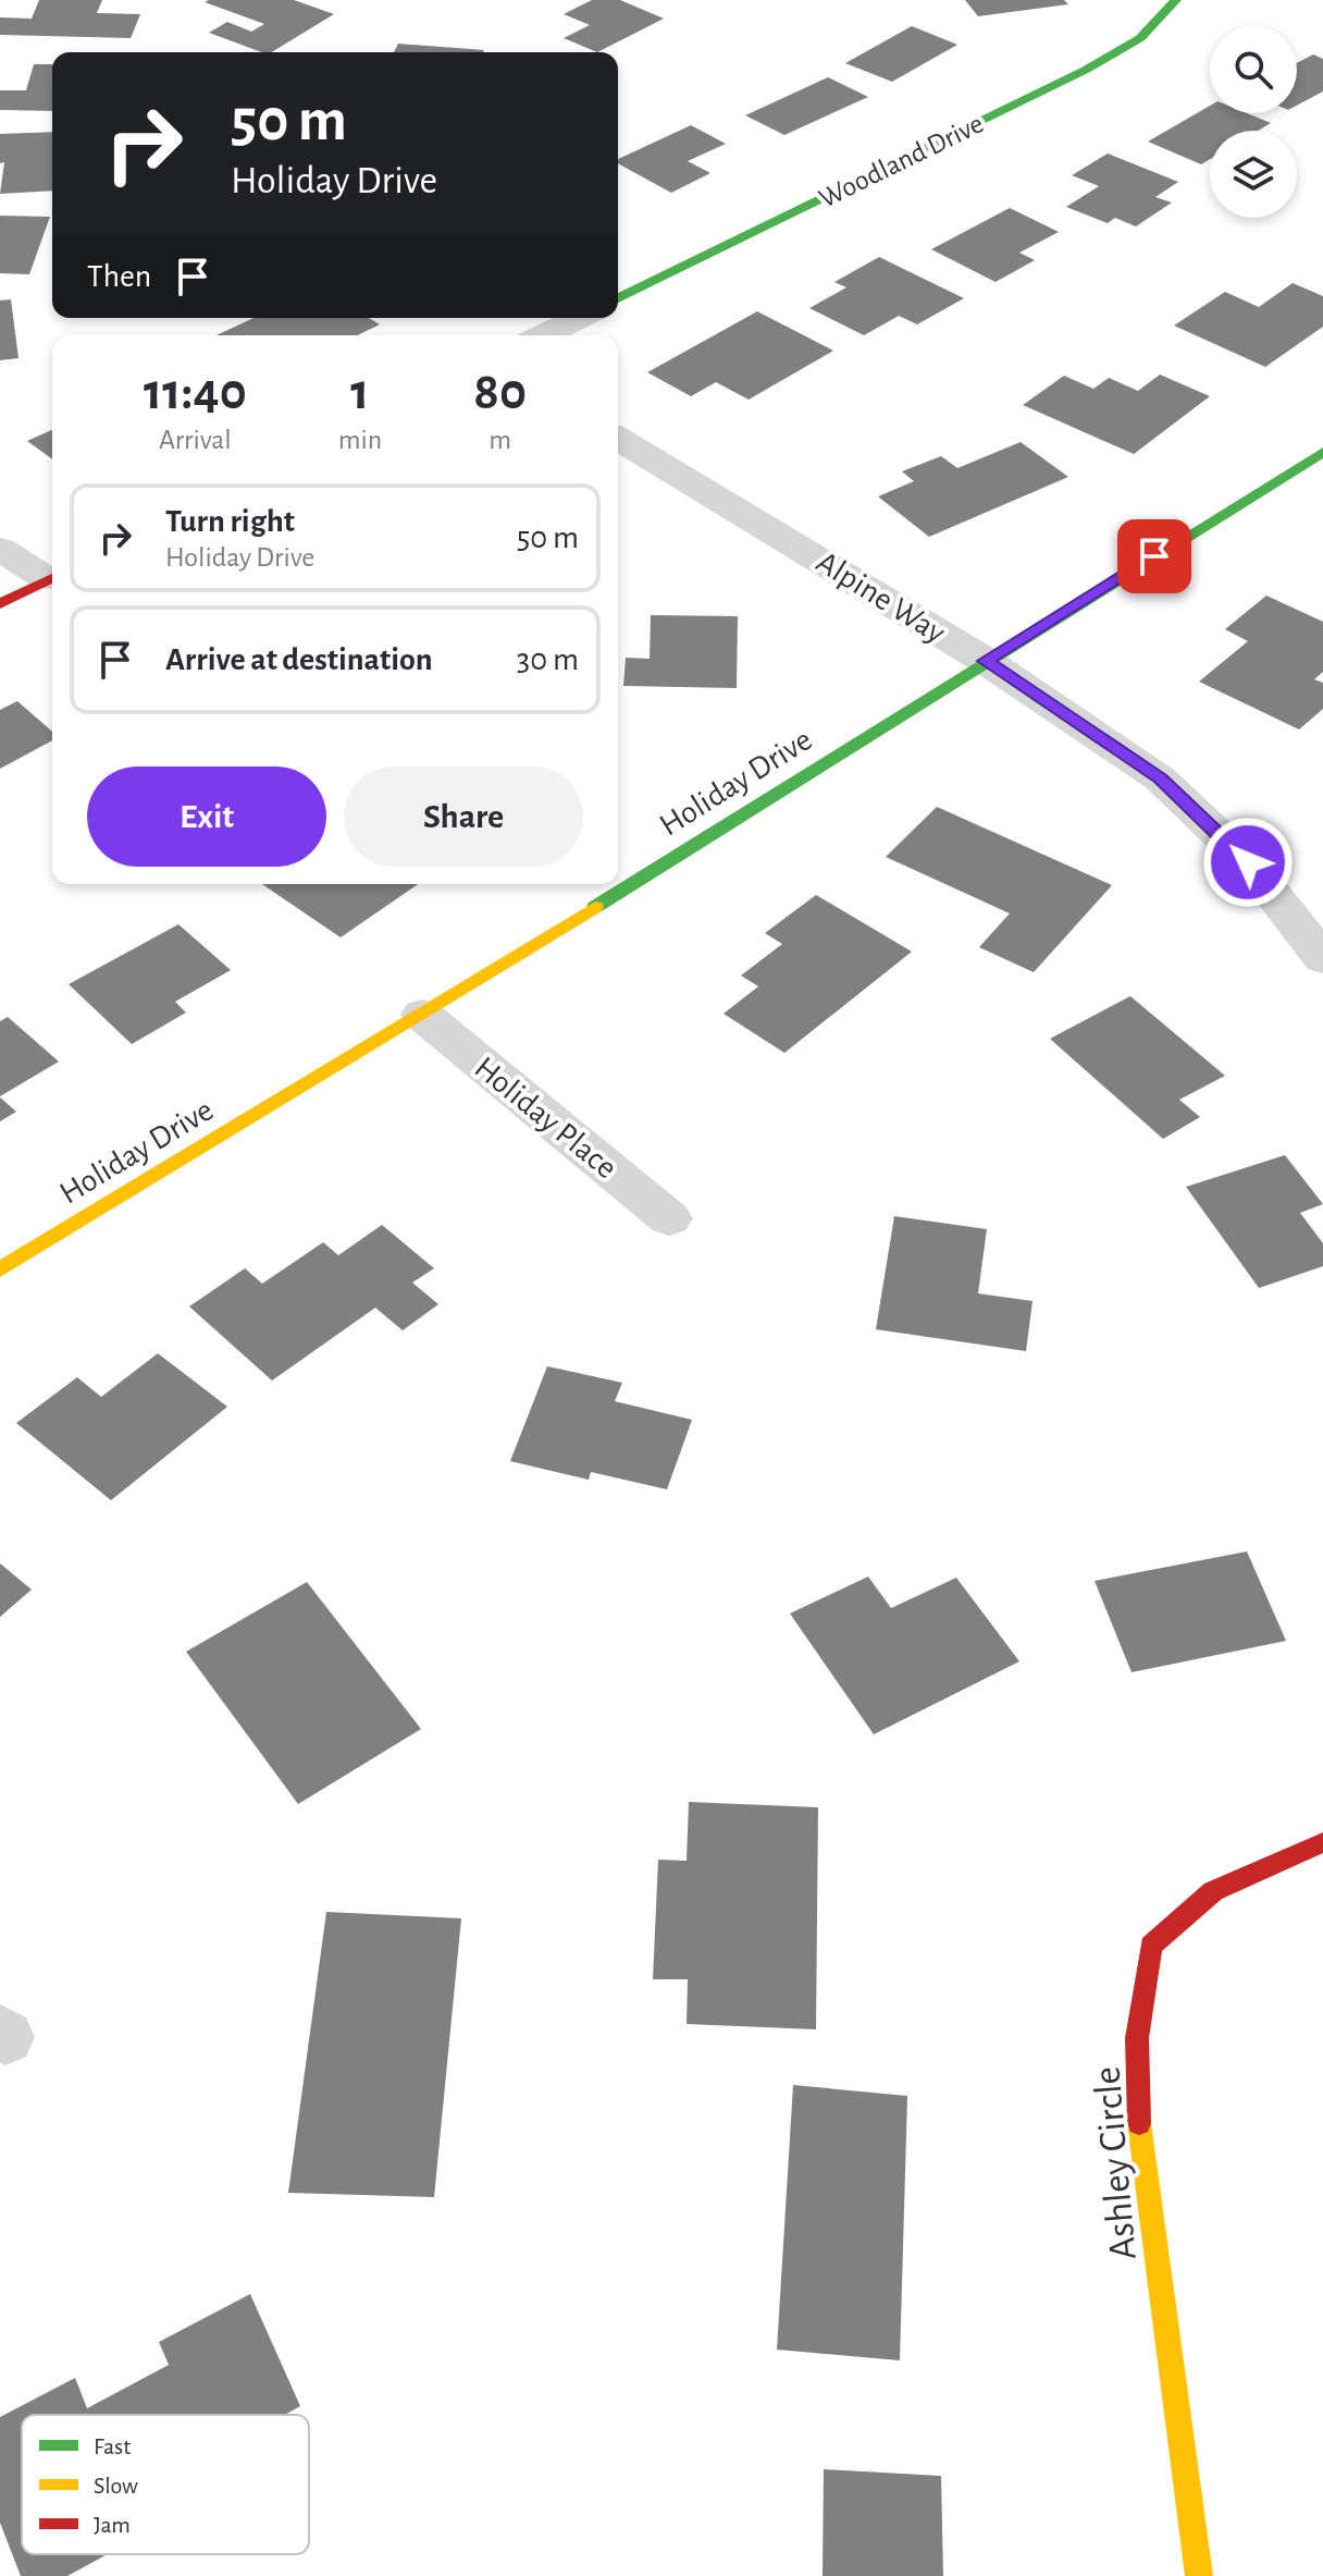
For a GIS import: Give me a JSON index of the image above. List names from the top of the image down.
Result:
{
  "streets": {
    "street": [
      "Woodland Drive",
      "Alpine Way",
      "Holiday Drive",
      "Holiday Place",
      "Ashley Circle"
    ]
  },
  "crossings": [
    ["Alpine Way", "Holiday Drive"],
    ["Holiday Drive", "Holiday Place"]
  ],
  "legend": ["Fast", "Slow", "Jam"],
  "page": {
    "turn": ["50 m", "Holiday Drive"],
    "then": "Then",
    "eta": [
      "11:40",
      "Arrival",
      "1",
      "min",
      "80",
      "m"
    ],
    "list": [
      {
        "name": "Turn right",
        "note": "Holiday Drive",
        "value": "50 m"
      },
      {
        "name": "Arrive at destination",
        "value": "30 m"
      }
    ],
    "buttons": ["Exit", "Share"]
  }
}
